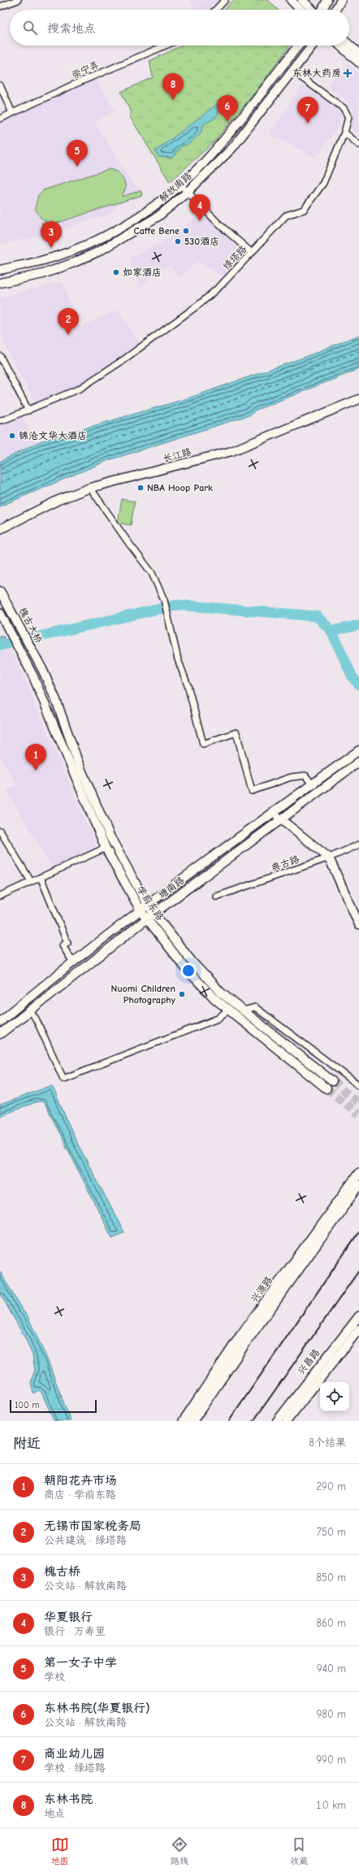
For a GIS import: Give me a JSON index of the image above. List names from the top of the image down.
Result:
{
  "streets": {
    "main road": [
      "解放南路",
      "长江路",
      "槐古大桥",
      "塘南路",
      "学前东路",
      "兴源路",
      "兴昌路"
    ],
    "street": ["崇宁弄", "绿塔路", "典古路"]
  },
  "crossings": [
    ["解放南路", "绿塔路"],
    ["槐古大桥", "学前东路"],
    ["塘南路", "学前东路"]
  ],
  "places": {
    "health": ["东林大药房"],
    "other": [
      "Caffe Bene",
      "530酒店",
      "如家酒店",
      "锦沧文华大酒店",
      "NBA Hoop Park",
      "Nuomi Children Photography"
    ]
  },
  "scale_bar": "100 m",
  "page": {
    "search": "搜索地点",
    "pins": [
      "8",
      "6",
      "7",
      "5",
      "4",
      "3",
      "2",
      "1"
    ],
    "scale": "100 m",
    "heading": ["附近", "8个结果"],
    "list": [
      {
        "mark": "1",
        "name": "朝阳花卉市场",
        "note": "商店 · 学前东路",
        "value": "290 m"
      },
      {
        "mark": "2",
        "name": "无锡市国家税务局",
        "note": "公共建筑 · 绿塔路",
        "value": "750 m"
      },
      {
        "mark": "3",
        "name": "槐古桥",
        "note": "公交站 · 解放南路",
        "value": "850 m"
      },
      {
        "mark": "4",
        "name": "华夏银行",
        "note": "银行 · 万寿里",
        "value": "860 m"
      },
      {
        "mark": "5",
        "name": "第一女子中学",
        "note": "学校",
        "value": "940 m"
      },
      {
        "mark": "6",
        "name": "东林书院(华夏银行)",
        "note": "公交站 · 解放南路",
        "value": "980 m"
      },
      {
        "mark": "7",
        "name": "商业幼儿园",
        "note": "学校 · 绿塔路",
        "value": "990 m"
      },
      {
        "mark": "8",
        "name": "东林书院",
        "note": "地点",
        "value": "1.0 km"
      }
    ],
    "nav": ["地图", "路线", "收藏"]
  }
}
